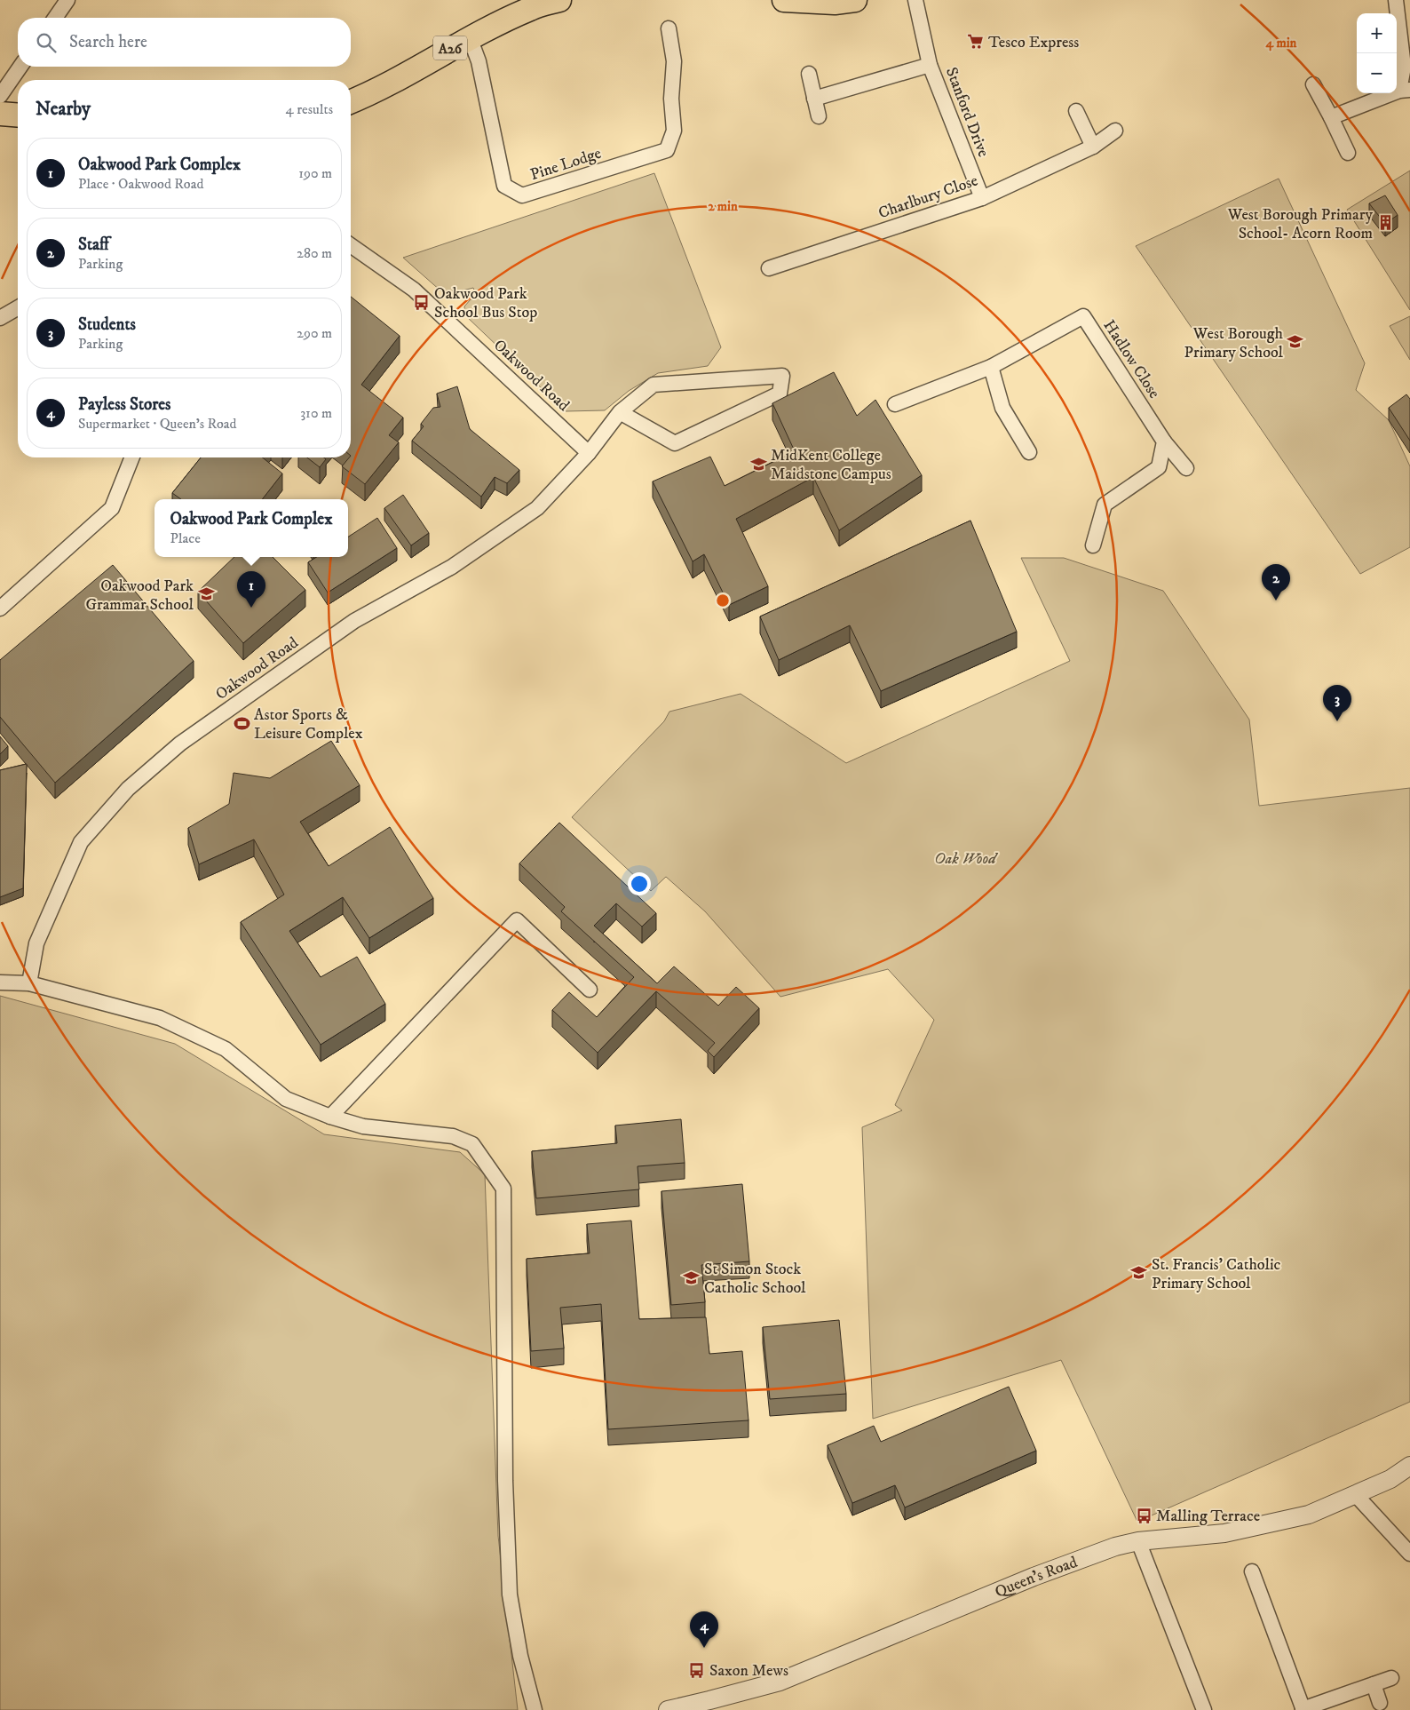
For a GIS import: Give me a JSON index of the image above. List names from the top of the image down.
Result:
{
  "streets": {
    "main road": ["A26"],
    "street": [
      "Stanford Drive",
      "Pine Lodge",
      "Charlbury Close",
      "Hadlow Close",
      "Oakwood Road",
      "Queen's Road"
    ]
  },
  "crossings": [
    ["A26", "Pine Lodge"],
    ["Stanford Drive", "Charlbury Close"]
  ],
  "parks": ["Oak Wood"],
  "places": {
    "supermarket": ["Tesco Express"],
    "building": ["West Borough Primary School- Acorn Room"],
    "bus stop": ["Oakwood Park School Bus Stop", "Malling Terrace", "Saxon Mews"],
    "school or university": [
      "West Borough Primary School",
      "MidKent College Maidstone Campus",
      "Oakwood Park Grammar School",
      "St. Francis' Catholic Primary School",
      "St Simon Stock Catholic School"
    ],
    "sports": ["Astor Sports & Leisure Complex"]
  },
  "page": {
    "map_buttons": ["+", "−"],
    "search": "Search here",
    "heading": ["Nearby", "4 results"],
    "list": [
      {
        "mark": "1",
        "name": "Oakwood Park Complex",
        "note": "Place · Oakwood Road",
        "value": "190 m"
      },
      {
        "mark": "2",
        "name": "Staff",
        "note": "Parking",
        "value": "280 m"
      },
      {
        "mark": "3",
        "name": "Students",
        "note": "Parking",
        "value": "290 m"
      },
      {
        "mark": "4",
        "name": "Payless Stores",
        "note": "Supermarket · Queen's Road",
        "value": "310 m"
      }
    ],
    "popup": ["Oakwood Park Complex", "Place"],
    "pins": [
      "2",
      "1",
      "3",
      "4"
    ]
  },
  "rings": ["4 min", "2 min"]
}
